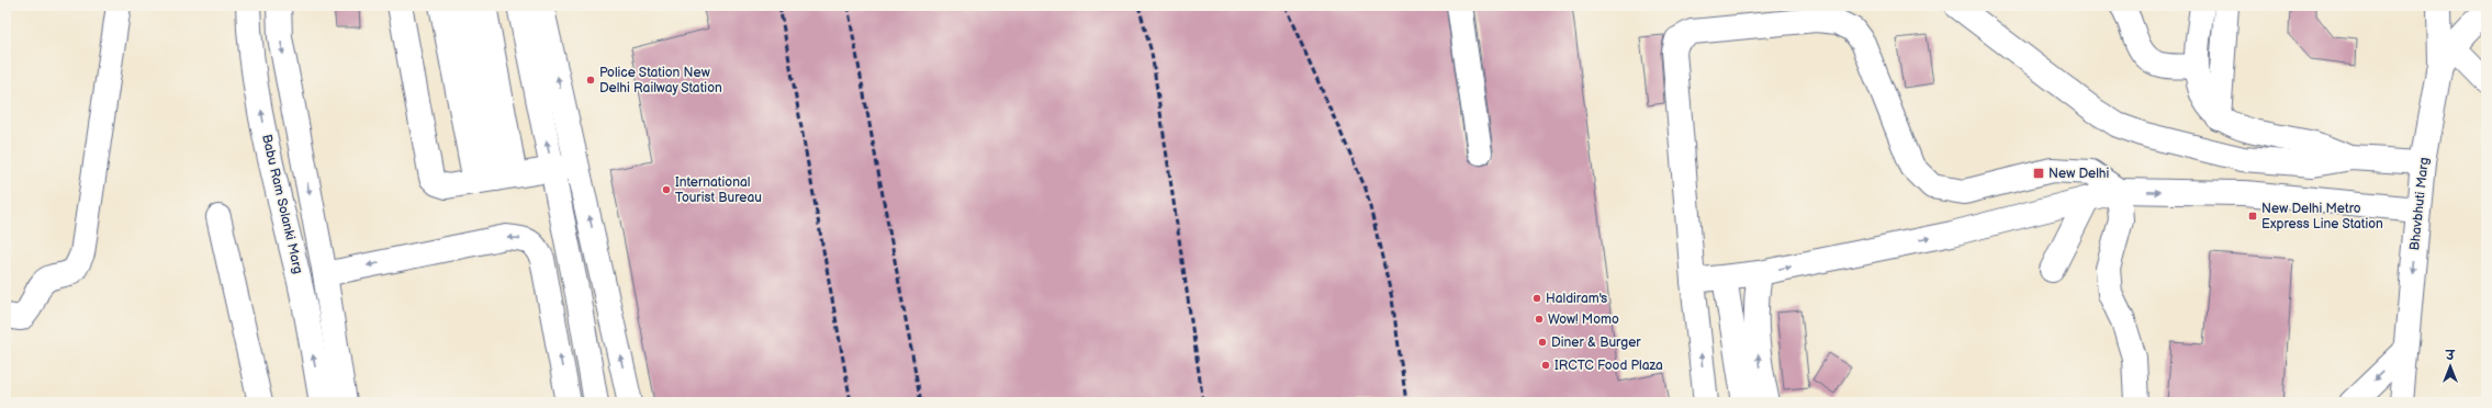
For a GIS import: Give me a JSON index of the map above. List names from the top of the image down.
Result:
{
  "streets": {
    "street": ["Babu Ram Solanki Marg", "Bhavbhuti Marg"]
  },
  "one_way": ["Bhavbhuti Marg"],
  "places": {
    "other": [
      "Police Station New Delhi Railway Station",
      "International Tourist Bureau",
      "Haldiram's",
      "Wow! Momo",
      "Diner & Burger",
      "IRCTC Food Plaza"
    ],
    "transit": ["New Delhi", "New Delhi Metro Express Line Station"]
  },
  "north": "top"
}
